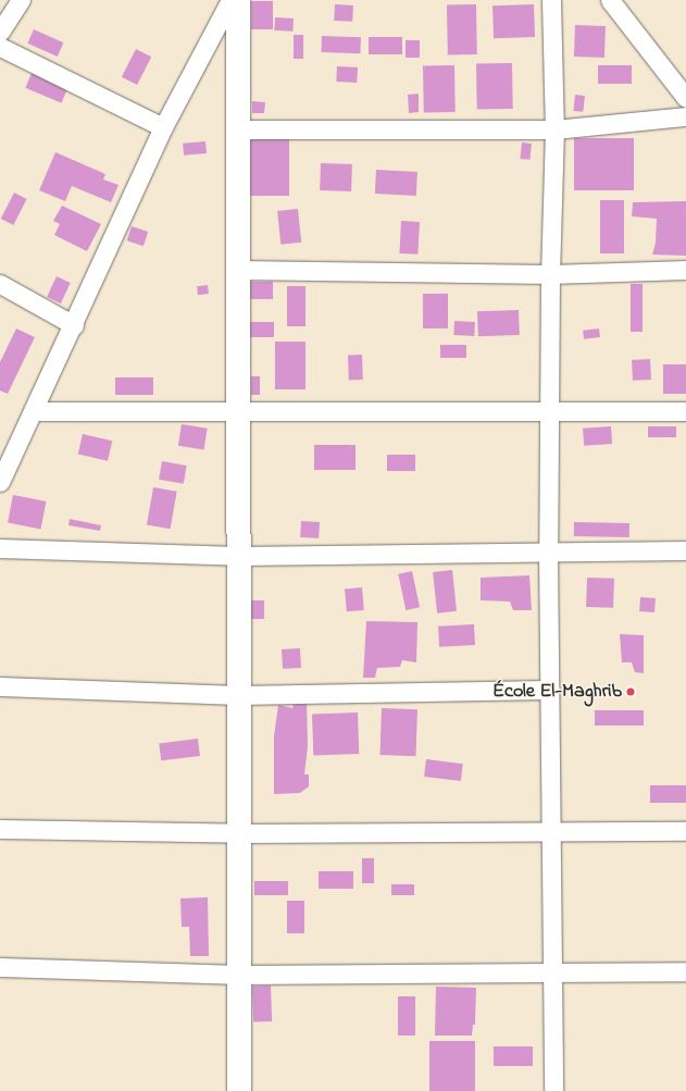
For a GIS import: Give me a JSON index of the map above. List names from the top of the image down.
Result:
{
  "places": ["École El-Maghrib"]
}
